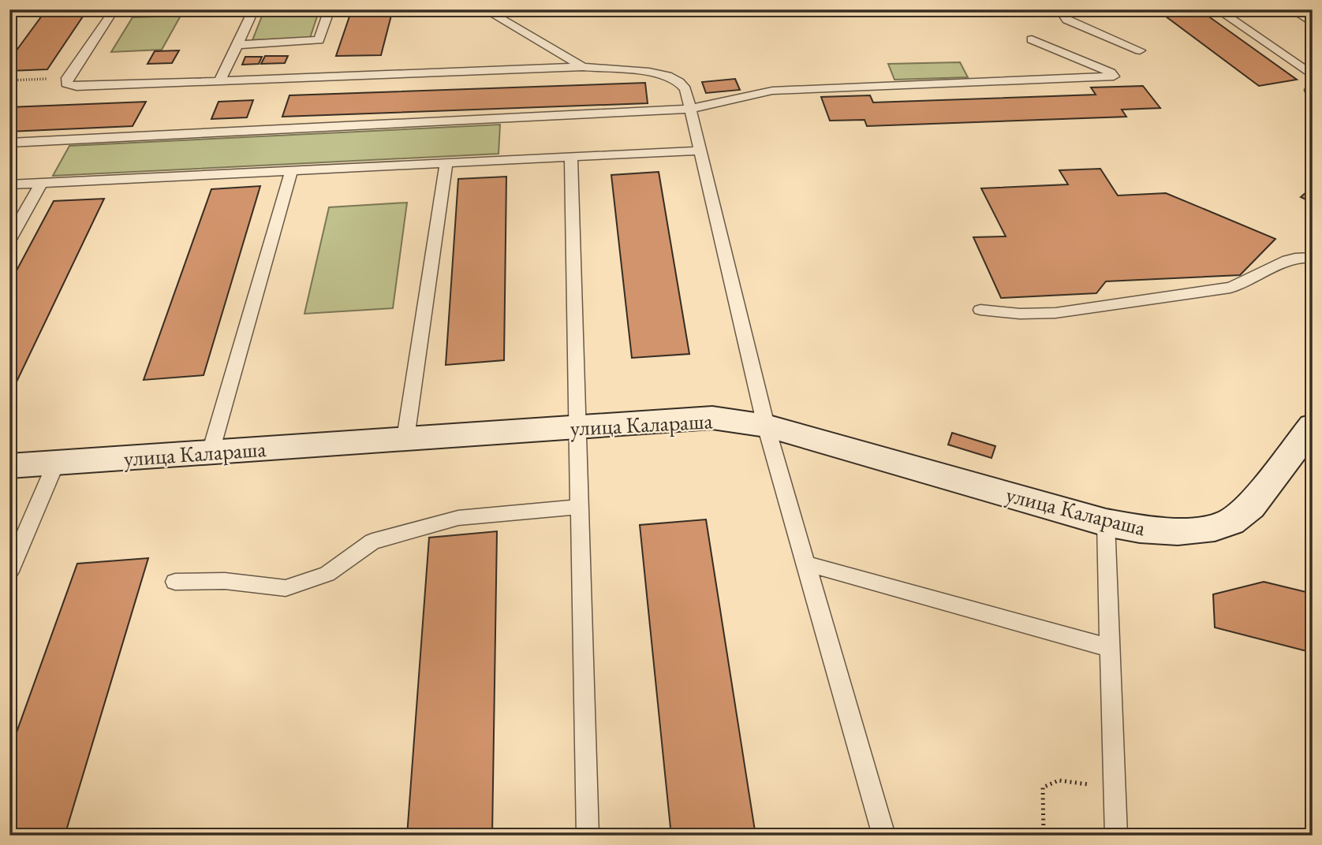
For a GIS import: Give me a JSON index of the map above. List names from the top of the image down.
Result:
{
  "streets": {
    "street": ["улица Калараша"]
  }
}
